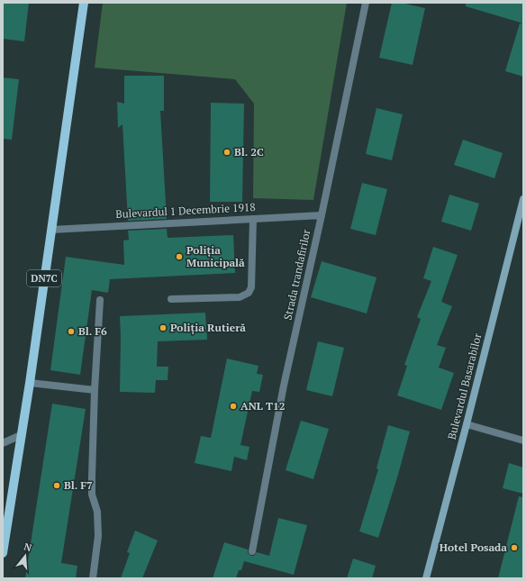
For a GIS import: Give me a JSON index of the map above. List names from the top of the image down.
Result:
{
  "streets": {
    "main road": ["DN7C", "Bulevardul Basarabilor"],
    "street": ["Bulevardul 1 Decembrie 1918", "Strada trandafirilor"]
  },
  "crossings": [
    ["Bulevardul 1 Decembrie 1918", "Strada trandafirilor"],
    ["Bulevardul 1 Decembrie 1918", "DN7C"]
  ],
  "places": [
    "Bl. 2C",
    "Poliția Municipală",
    "Poliția Rutieră",
    "Bl. F6",
    "ANL T12",
    "Bl. F7",
    "Hotel Posada"
  ],
  "north": "top"
}
